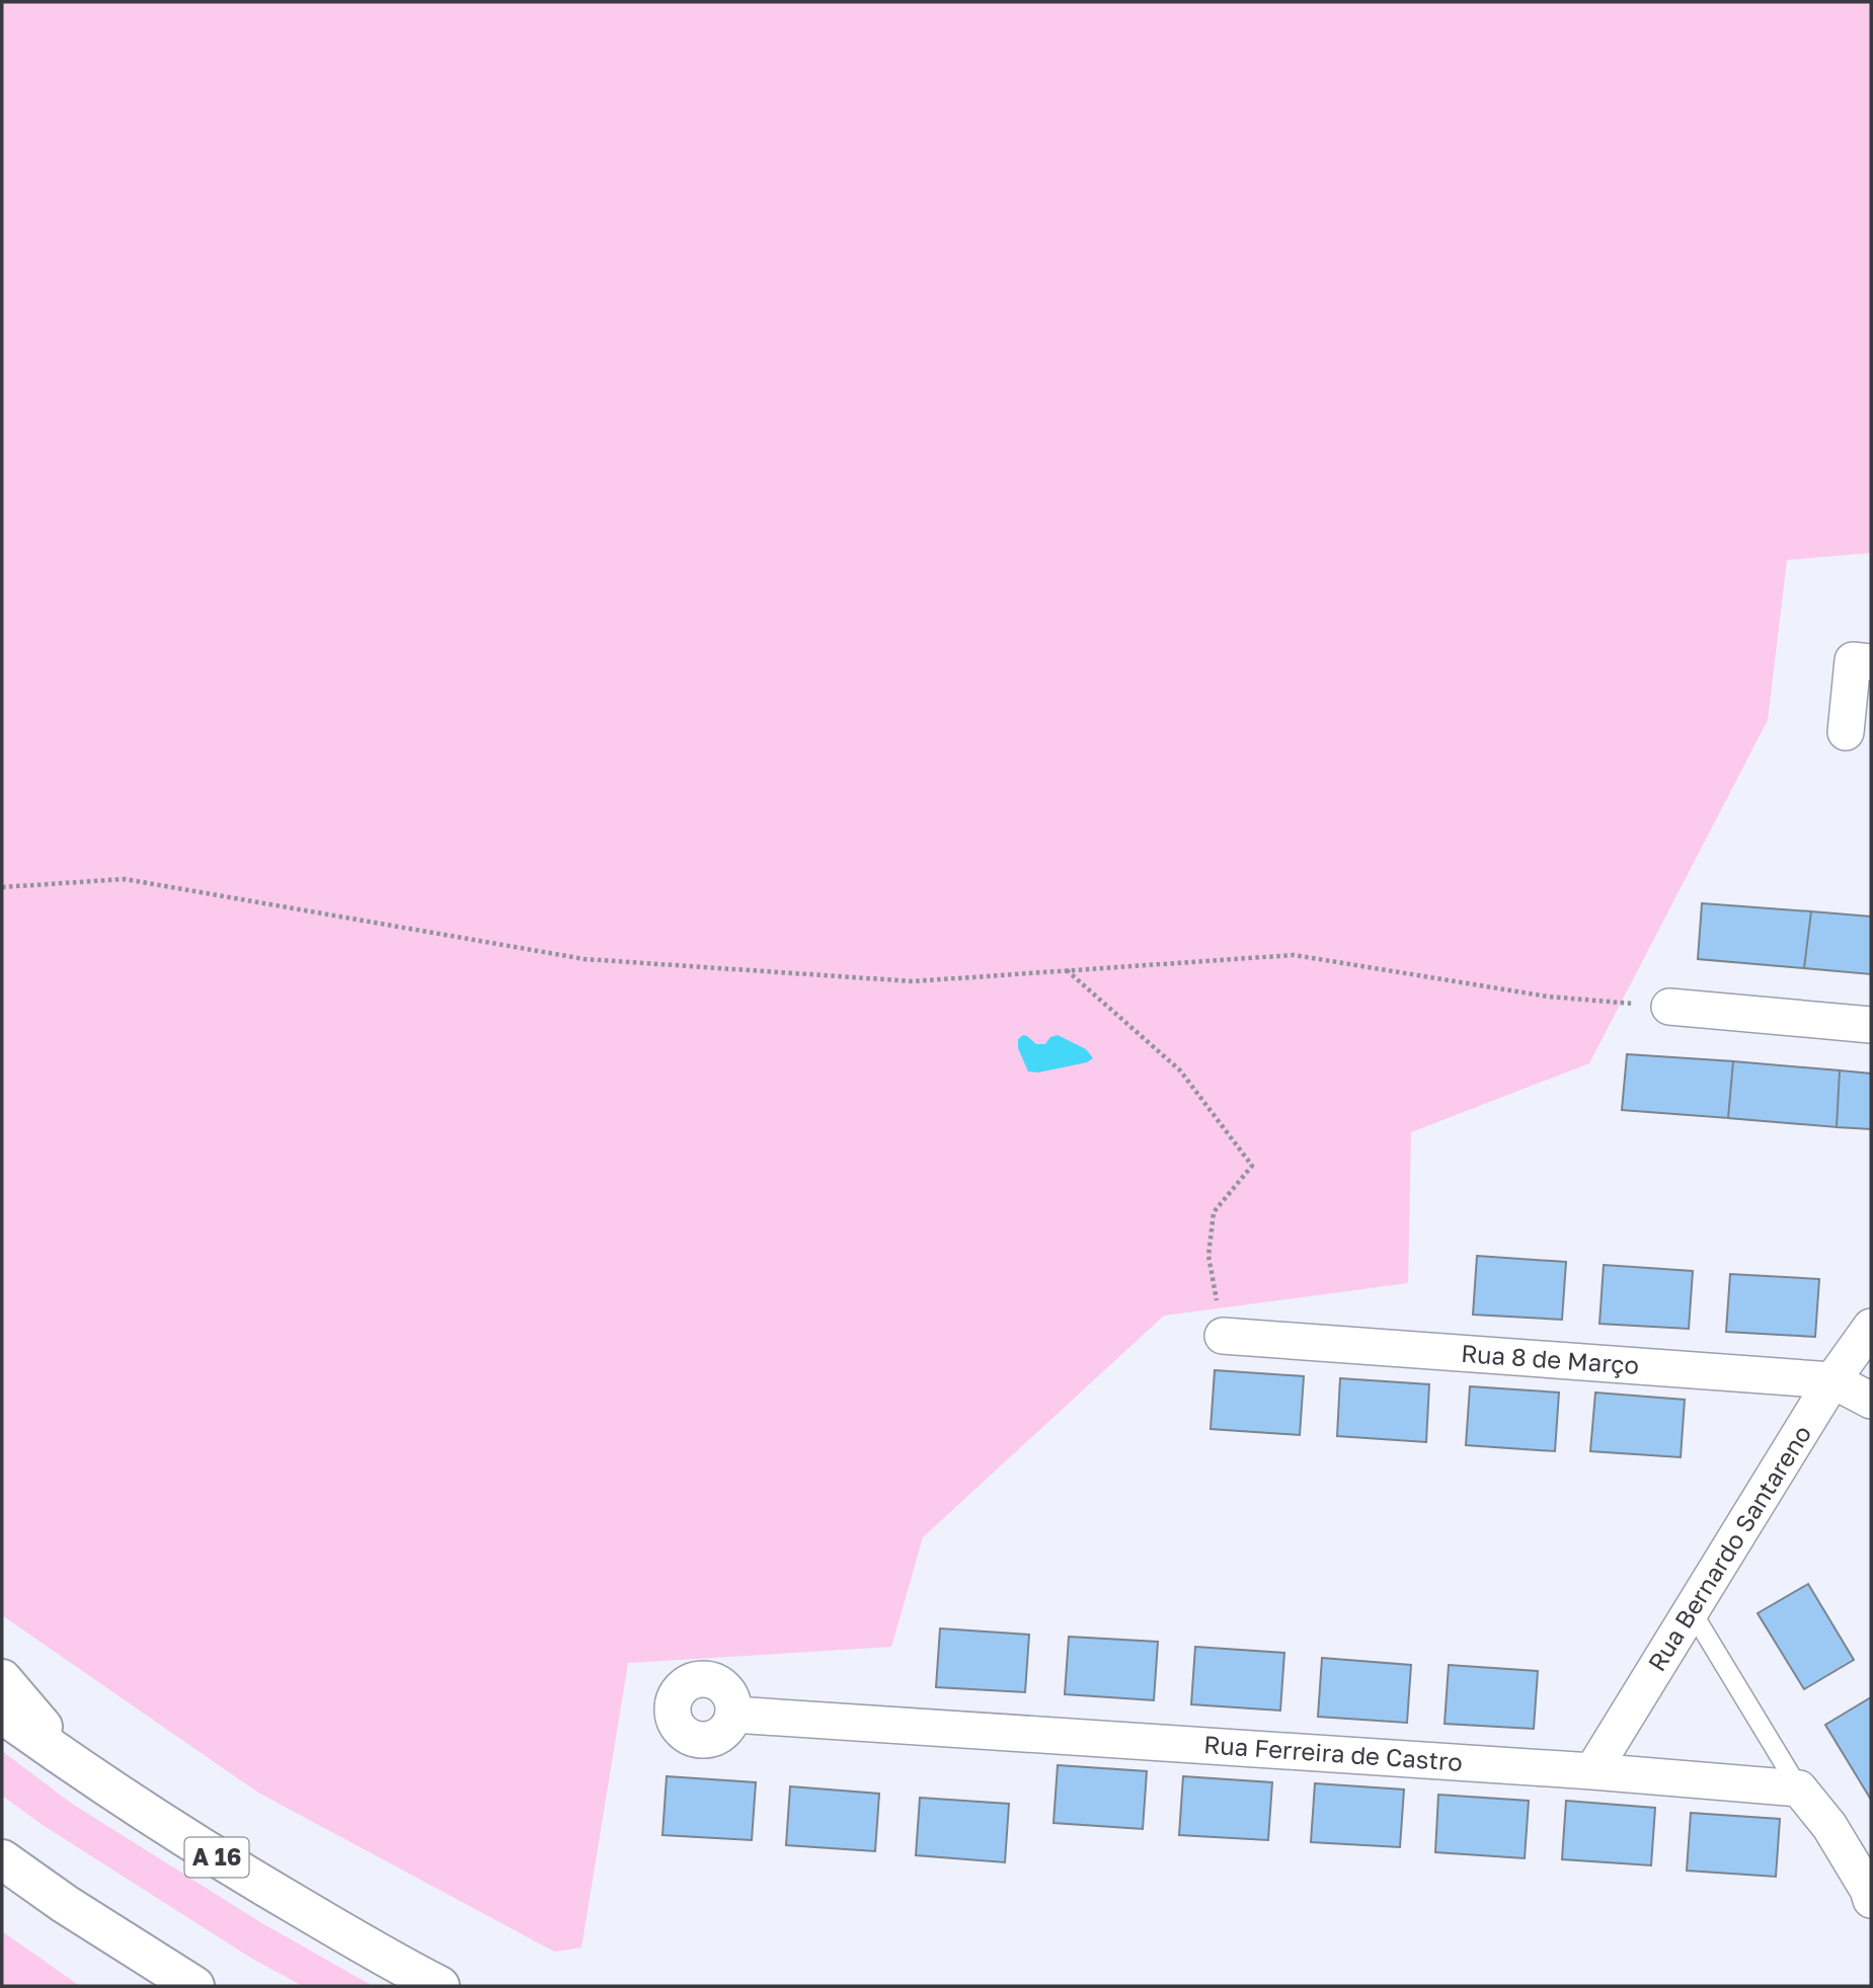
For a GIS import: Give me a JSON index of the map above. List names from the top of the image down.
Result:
{
  "streets": {
    "highway": ["A 16"],
    "street": ["Rua 8 de Março", "Rua Bernardo Santareno", "Rua Ferreira de Castro"]
  },
  "crossings": [
    ["Rua 8 de Março", "Rua Bernardo Santareno"],
    ["Rua Bernardo Santareno", "Rua Ferreira de Castro"]
  ]
}
